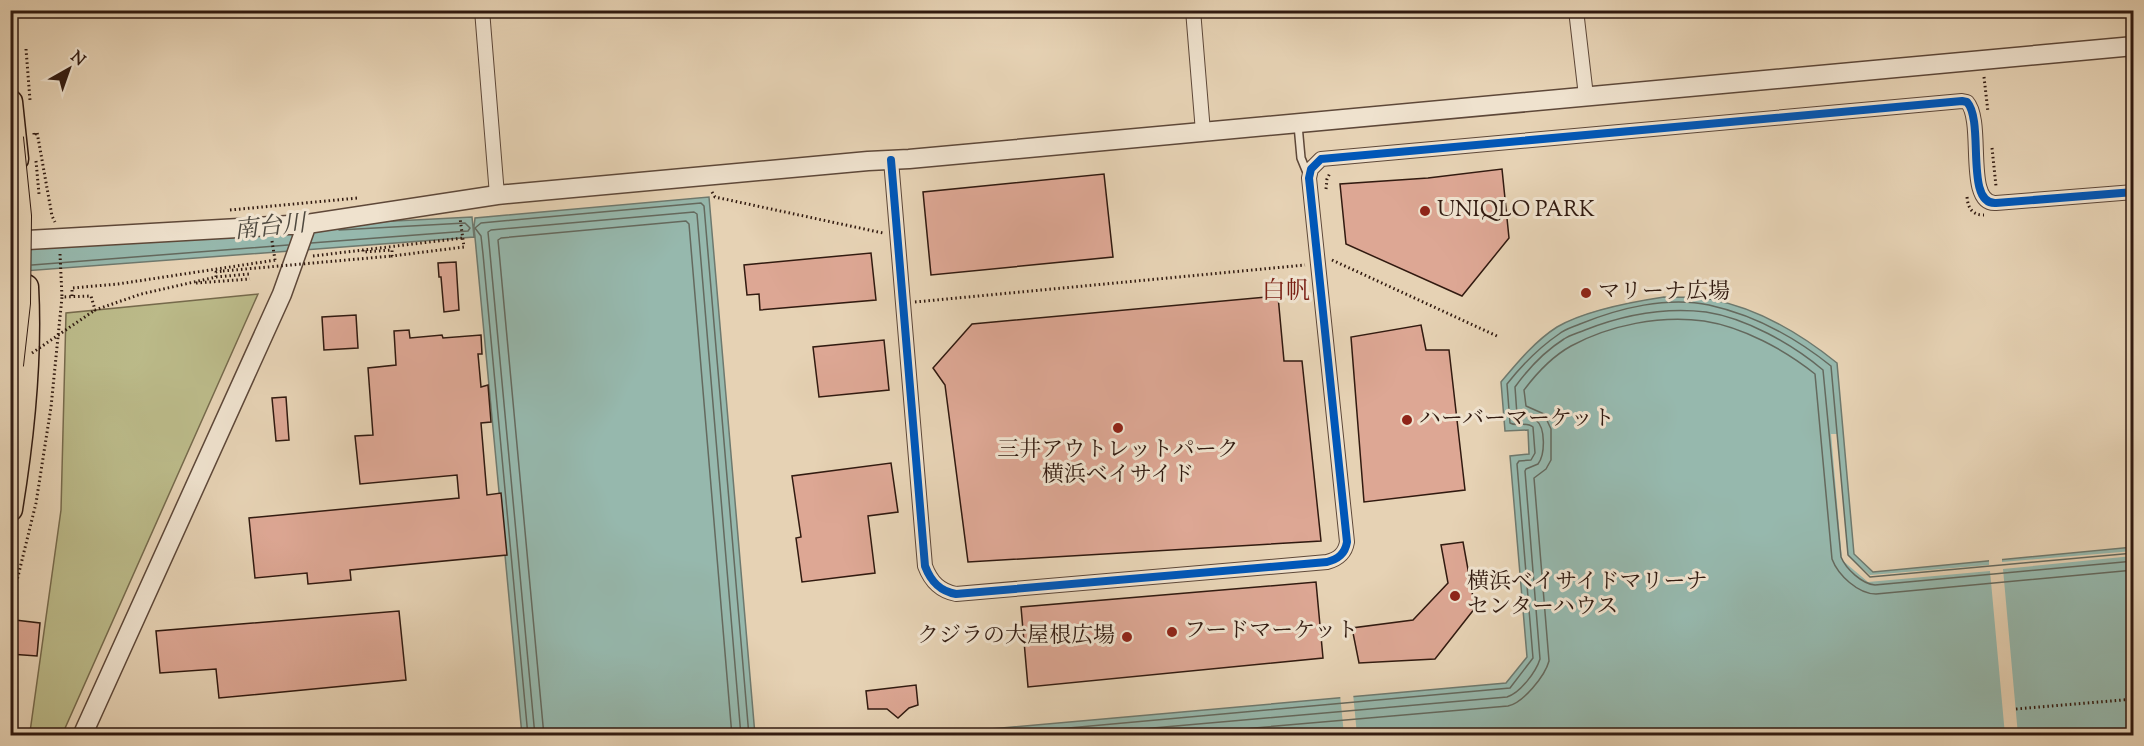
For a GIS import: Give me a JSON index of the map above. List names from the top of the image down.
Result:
{
  "districts": ["白帆"],
  "water": ["南台川"],
  "places": [
    "UNIQLO PARK",
    "マリーナ広場",
    "ハーバーマーケット",
    "三井アウトレットパーク 横浜ベイサイド",
    "横浜ベイサイドマリーナ センターハウス",
    "フードマーケット",
    "クジラの大屋根広場"
  ],
  "north": "top right"
}
